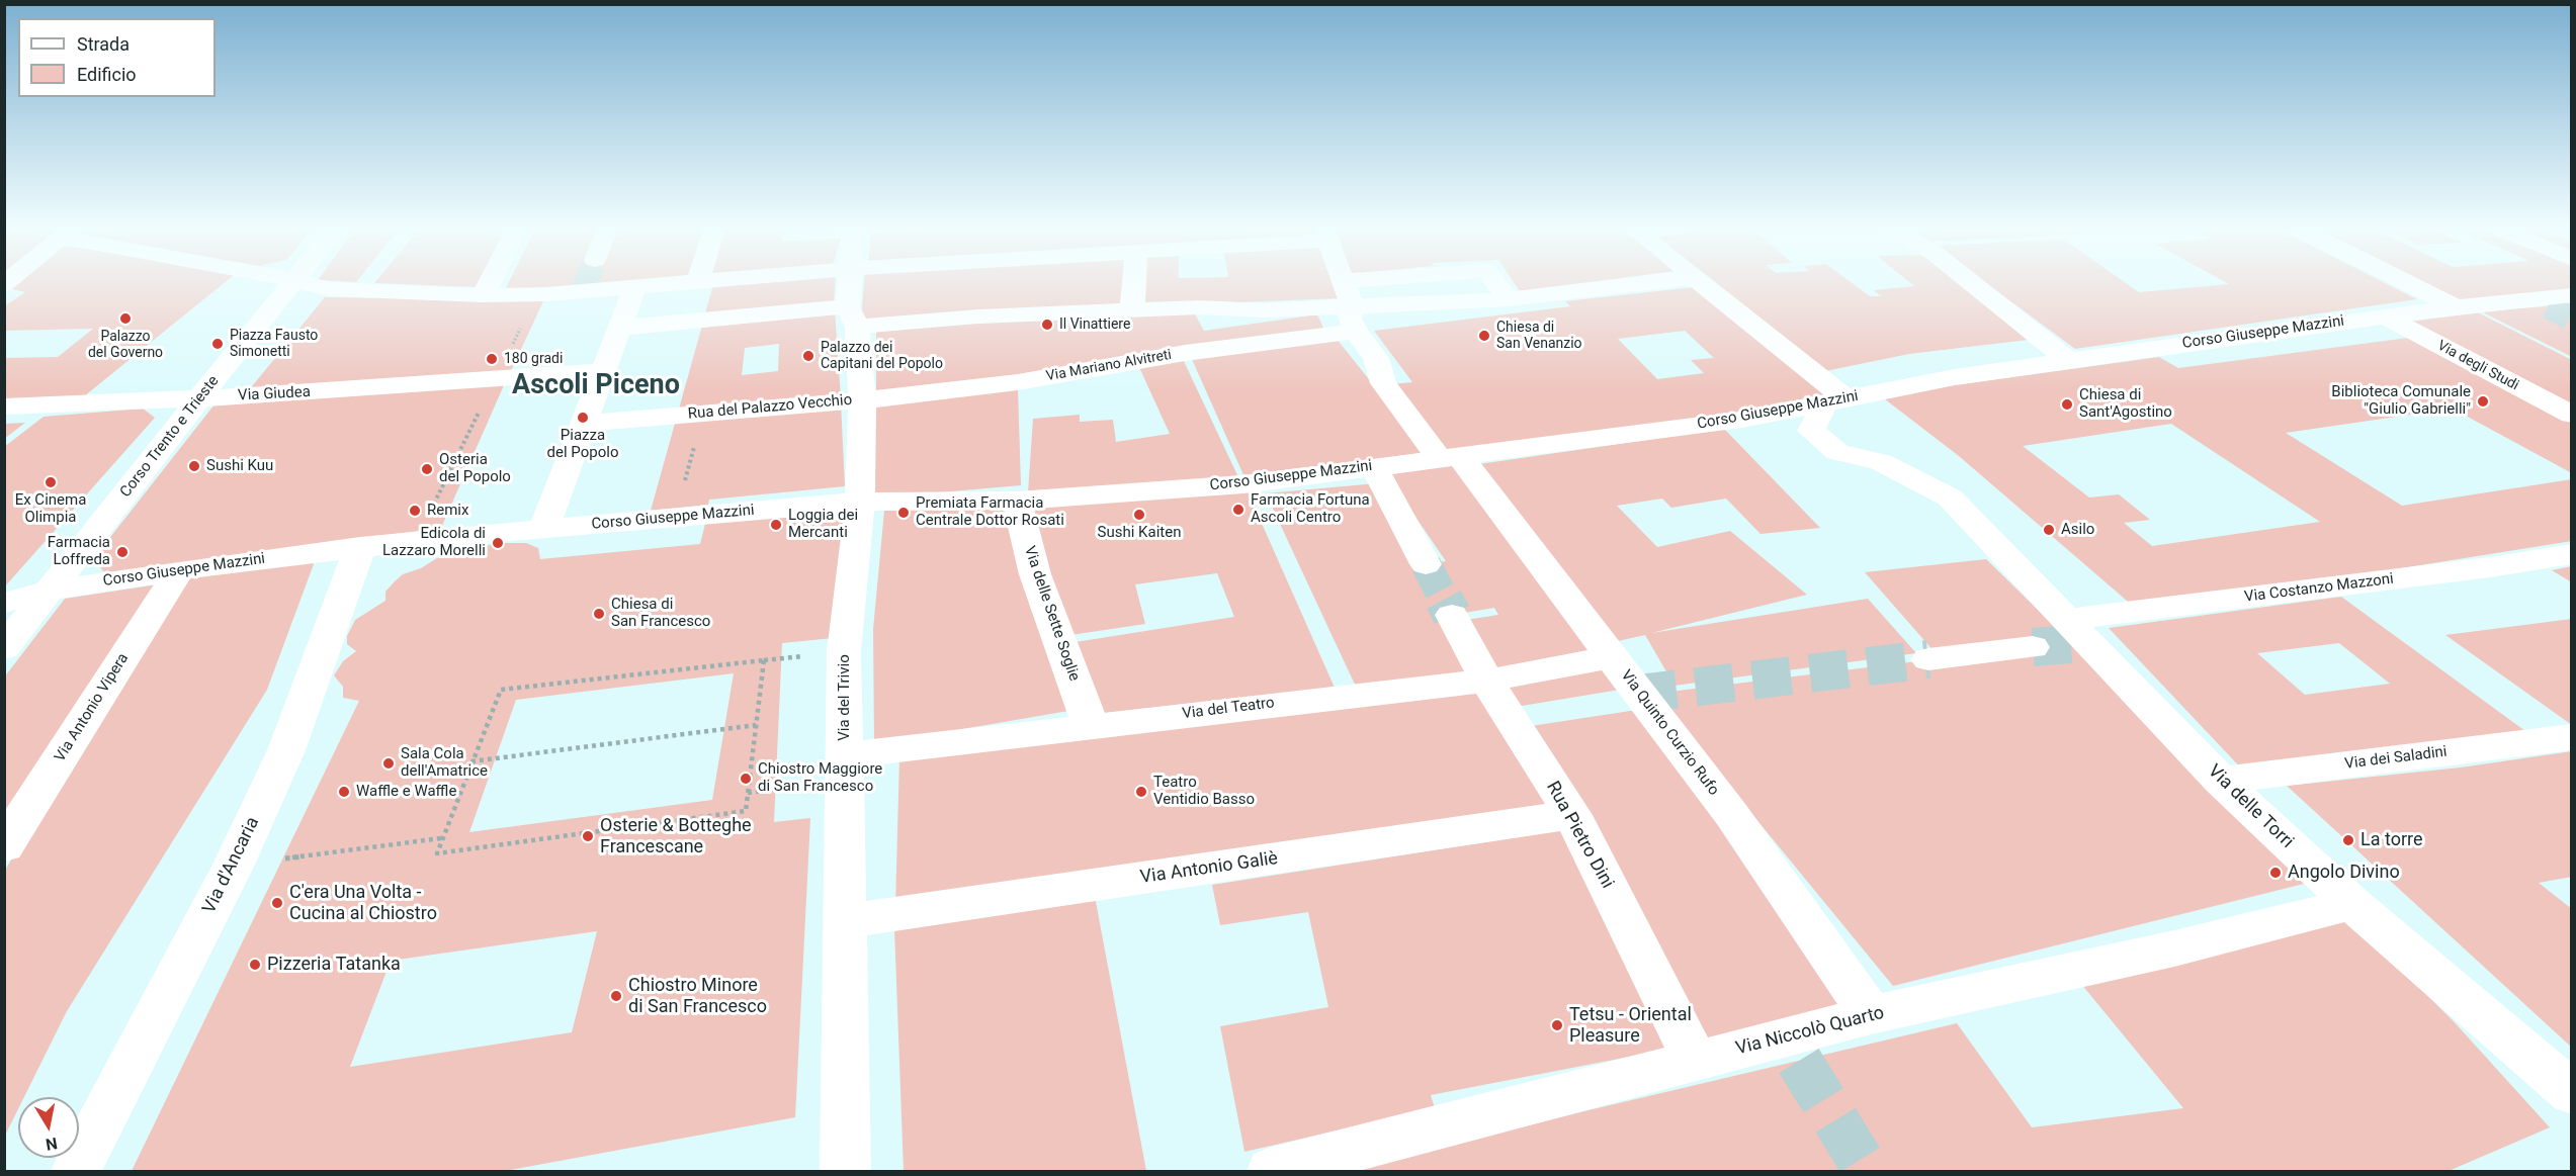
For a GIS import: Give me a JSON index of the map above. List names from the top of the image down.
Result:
{
  "streets": {
    "street": [
      "Corso Giuseppe Mazzini",
      "Via Mariano Alvitreti",
      "Via degli Studi",
      "Via Giudea",
      "Rua del Palazzo Vecchio",
      "Corso Trento e Trieste",
      "Via Costanzo Mazzoni",
      "Via delle Sette Soglie",
      "Via del Trivio",
      "Via Antonio Vipera",
      "Via del Teatro",
      "Via Quinto Curzio Rufo",
      "Via dei Saladini",
      "Via delle Torri",
      "Rua Pietro Dini",
      "Via d'Ancaria",
      "Via Antonio Galiè",
      "Via Niccolò Quarto"
    ]
  },
  "crossings": [
    ["Corso Giuseppe Mazzini", "Via degli Studi"],
    ["Corso Giuseppe Mazzini", "Corso Trento e Trieste"],
    ["Corso Giuseppe Mazzini", "Via delle Sette Soglie"],
    ["Corso Giuseppe Mazzini", "Via del Trivio"],
    ["Corso Giuseppe Mazzini", "Via Antonio Vipera"],
    ["Corso Giuseppe Mazzini", "Via Quinto Curzio Rufo"],
    ["Corso Giuseppe Mazzini", "Via delle Torri"],
    ["Corso Giuseppe Mazzini", "Via d'Ancaria"],
    ["Via Mariano Alvitreti", "Rua del Palazzo Vecchio"],
    ["Via Mariano Alvitreti", "Via del Trivio"],
    ["Via Mariano Alvitreti", "Via Quinto Curzio Rufo"],
    ["Via Giudea", "Corso Trento e Trieste"],
    ["Rua del Palazzo Vecchio", "Via del Trivio"],
    ["Via Costanzo Mazzoni", "Via delle Torri"],
    ["Via delle Sette Soglie", "Via del Teatro"],
    ["Via del Trivio", "Via del Teatro"],
    ["Via del Trivio", "Via Antonio Galiè"],
    ["Via del Teatro", "Via Quinto Curzio Rufo"],
    ["Via del Teatro", "Rua Pietro Dini"],
    ["Via Quinto Curzio Rufo", "Via Niccolò Quarto"],
    ["Via dei Saladini", "Via delle Torri"],
    ["Via delle Torri", "Via Niccolò Quarto"],
    ["Rua Pietro Dini", "Via Antonio Galiè"],
    ["Rua Pietro Dini", "Via Niccolò Quarto"]
  ],
  "districts": ["Ascoli Piceno"],
  "places": [
    "Palazzo del Governo",
    "Il Vinattiere",
    "Chiesa di San Venanzio",
    "Piazza Fausto Simonetti",
    "Palazzo dei Capitani del Popolo",
    "180 gradi",
    "Biblioteca Comunale \"Giulio Gabrielli\"",
    "Chiesa di Sant'Agostino",
    "Piazza del Popolo",
    "Sushi Kuu",
    "Osteria del Popolo",
    "Ex Cinema Olimpia",
    "Farmacia Fortuna Ascoli Centro",
    "Remix",
    "Premiata Farmacia Centrale Dottor Rosati",
    "Sushi Kaiten",
    "Loggia dei Mercanti",
    "Asilo",
    "Edicola di Lazzaro Morelli",
    "Farmacia Loffreda",
    "Chiesa di San Francesco",
    "Sala Cola dell'Amatrice",
    "Chiostro Maggiore di San Francesco",
    "Waffle e Waffle",
    "Teatro Ventidio Basso",
    "Osterie & Botteghe Francescane",
    "La torre",
    "Angolo Divino",
    "C'era Una Volta - Cucina al Chiostro",
    "Pizzeria Tatanka",
    "Chiostro Minore di San Francesco",
    "Tetsu - Oriental Pleasure"
  ],
  "legend": ["Strada", "Edificio"],
  "north": "bottom"
}
